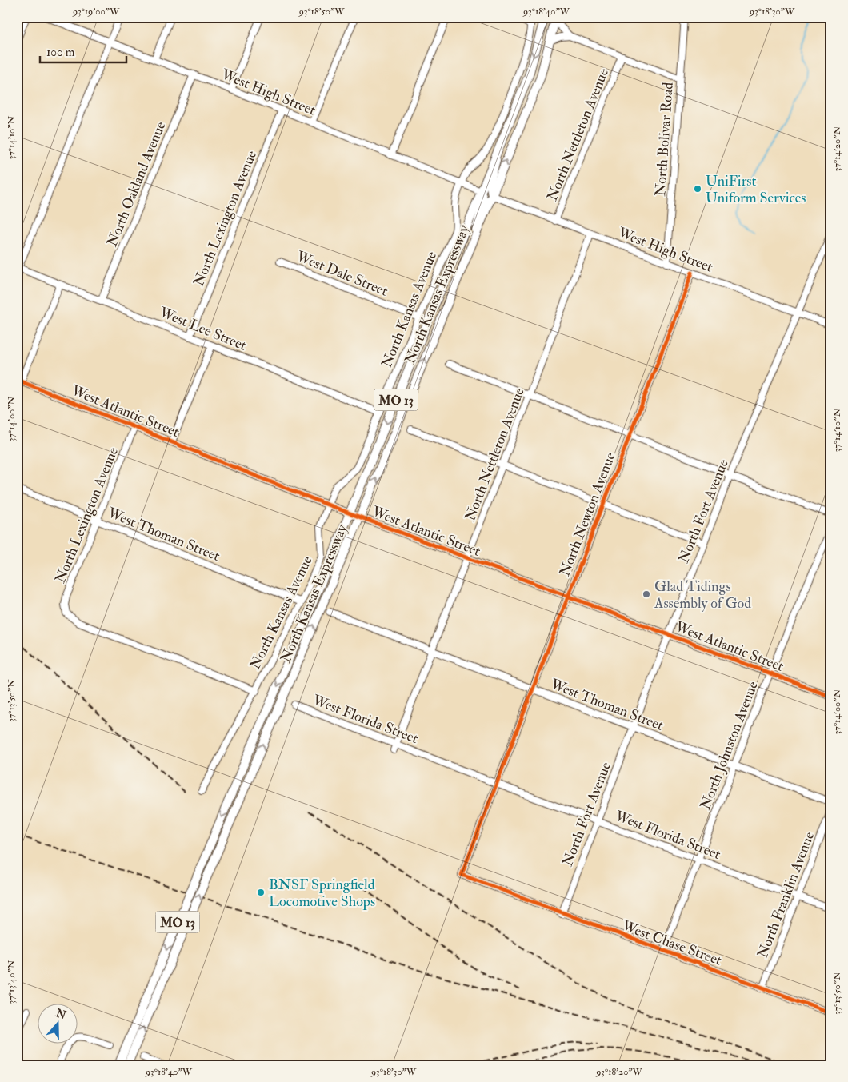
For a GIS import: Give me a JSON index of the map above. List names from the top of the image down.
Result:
{
  "streets": {
    "main road": ["North Kansas Expressway", "MO 13"],
    "street": [
      "West High Street",
      "North Nettleton Avenue",
      "North Bolivar Road",
      "North Oakland Avenue",
      "North Lexington Avenue",
      "West Dale Street",
      "North Kansas Avenue",
      "West Lee Street",
      "West Atlantic Street",
      "North Fort Avenue",
      "North Newton Avenue",
      "West Thoman Street",
      "West Florida Street",
      "North Johnston Avenue",
      "North Franklin Avenue",
      "West Chase Street"
    ]
  },
  "crossings": [
    ["West High Street", "North Nettleton Avenue"],
    ["West High Street", "North Bolivar Road"],
    ["West High Street", "North Oakland Avenue"],
    ["West High Street", "North Lexington Avenue"],
    ["West High Street", "North Kansas Expressway"],
    ["West High Street", "North Kansas Avenue"],
    ["West High Street", "North Fort Avenue"],
    ["West High Street", "North Newton Avenue"],
    ["North Nettleton Avenue", "West Atlantic Street"],
    ["North Nettleton Avenue", "West Thoman Street"],
    ["North Nettleton Avenue", "West Florida Street"],
    ["North Oakland Avenue", "West Lee Street"],
    ["North Lexington Avenue", "North Kansas Avenue"],
    ["North Lexington Avenue", "West Lee Street"],
    ["North Lexington Avenue", "West Atlantic Street"],
    ["North Lexington Avenue", "West Thoman Street"],
    ["West Dale Street", "North Kansas Avenue"],
    ["North Kansas Expressway", "West Atlantic Street"],
    ["North Kansas Avenue", "West Lee Street"],
    ["North Kansas Avenue", "West Atlantic Street"],
    ["North Kansas Avenue", "West Thoman Street"],
    ["West Atlantic Street", "North Fort Avenue"],
    ["West Atlantic Street", "North Newton Avenue"],
    ["West Atlantic Street", "North Johnston Avenue"],
    ["North Fort Avenue", "West Thoman Street"],
    ["North Fort Avenue", "West Florida Street"],
    ["North Fort Avenue", "West Chase Street"],
    ["North Newton Avenue", "West Thoman Street"],
    ["North Newton Avenue", "West Florida Street"],
    ["North Newton Avenue", "West Chase Street"],
    ["West Thoman Street", "North Johnston Avenue"],
    ["West Florida Street", "North Johnston Avenue"],
    ["West Florida Street", "North Franklin Avenue"],
    ["North Johnston Avenue", "West Chase Street"],
    ["North Franklin Avenue", "West Chase Street"]
  ],
  "places": ["UniFirst Uniform Services", "Glad Tidings Assembly of God", "BNSF Springfield Locomotive Shops"],
  "scale_bar": "100 m",
  "north": "top",
  "coordinates": [
    "93°19'00\"W",
    "93°18'50\"W",
    "93°18'40\"W",
    "93°18'30\"W",
    "37°14'10\"N",
    "37°14'20\"N",
    "37°14'00\"N",
    "37°13'50\"N",
    "37°13'40\"N",
    "93°18'20\"W"
  ]
}
